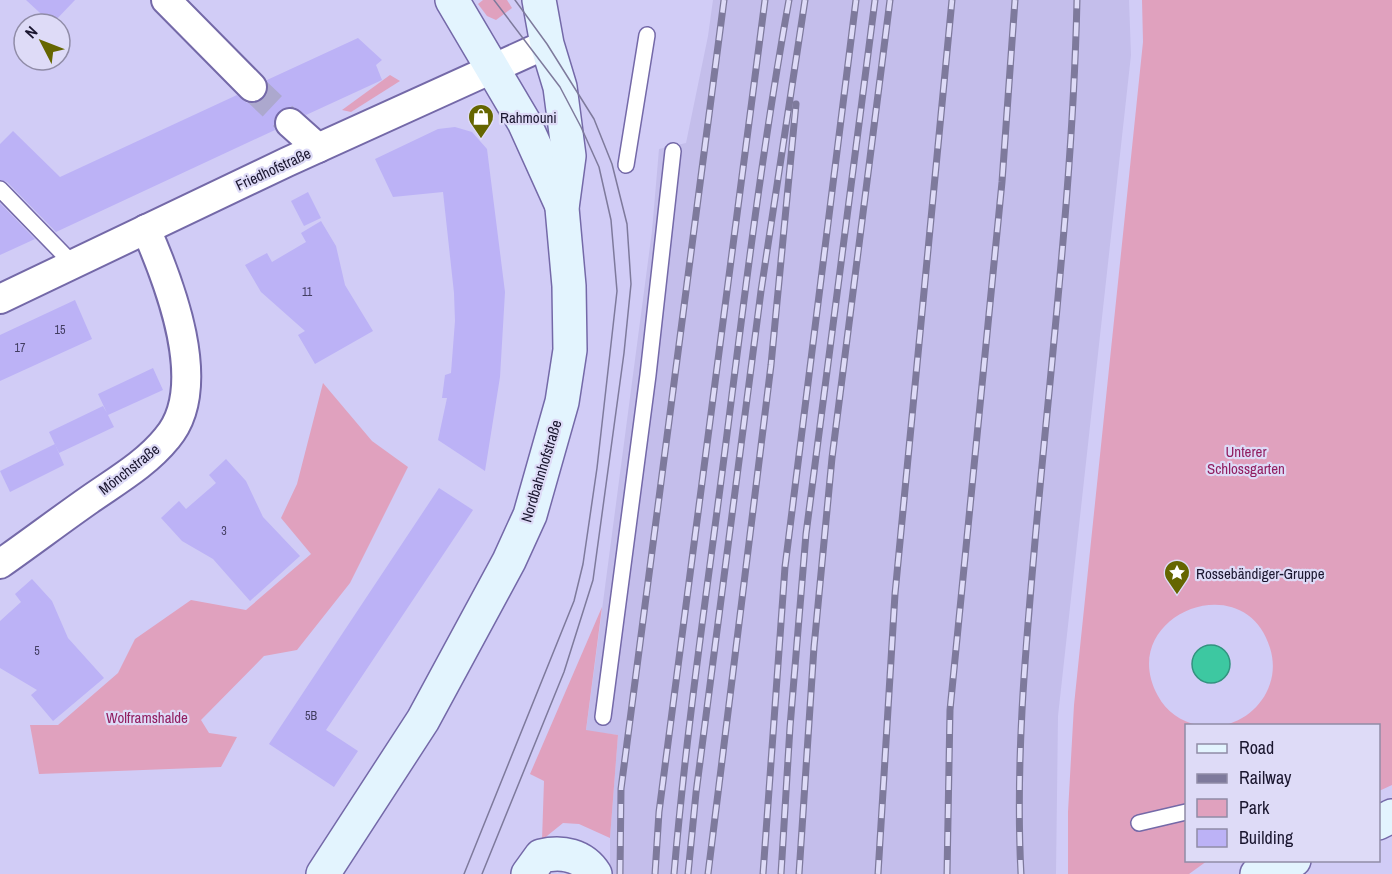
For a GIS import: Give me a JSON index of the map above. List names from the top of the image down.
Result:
{
  "streets": {
    "street": ["Friedhofstraße", "Mönchstraße", "Nordbahnhofstraße"]
  },
  "crossings": [
    ["Friedhofstraße", "Mönchstraße"],
    ["Friedhofstraße", "Nordbahnhofstraße"]
  ],
  "parks": ["Unterer Schlossgarten", "Wolframshalde"],
  "places": {
    "shop": ["Rahmouni"],
    "place": ["Rossebändiger-Gruppe"]
  },
  "house_numbers": [
    "11",
    "15",
    "17",
    "3",
    "5",
    "5B"
  ],
  "legend": [
    "Road",
    "Railway",
    "Park",
    "Building"
  ],
  "north": "top left"
}
